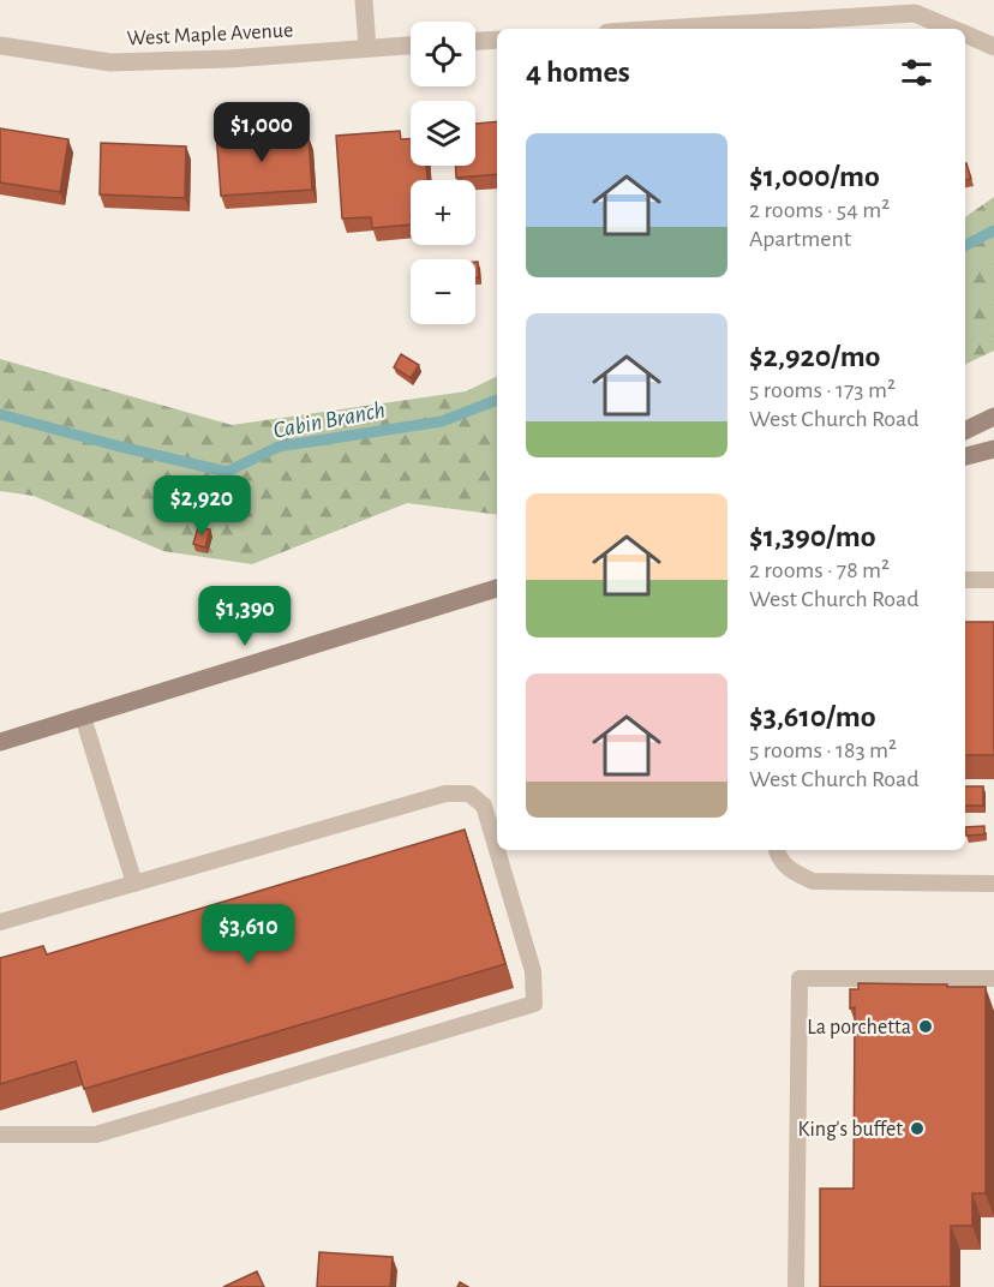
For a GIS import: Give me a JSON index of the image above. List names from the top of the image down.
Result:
{
  "streets": {
    "street": ["West Maple Avenue"]
  },
  "water": ["Cabin Branch"],
  "places": ["La porchetta", "King's buffet"],
  "page": {
    "map_buttons": ["+", "−"],
    "heading": "4 homes",
    "price": [
      "$1,000",
      "$2,920",
      "$1,390",
      "$3,610"
    ],
    "list": [
      {
        "name": "$1,000/mo",
        "note": "2 rooms · 54 m² · Apartment"
      },
      {
        "name": "$2,920/mo",
        "note": "5 rooms · 173 m² · West Church Road"
      },
      {
        "name": "$1,390/mo",
        "note": "2 rooms · 78 m² · West Church Road"
      },
      {
        "name": "$3,610/mo",
        "note": "5 rooms · 183 m² · West Church Road"
      }
    ]
  }
}
